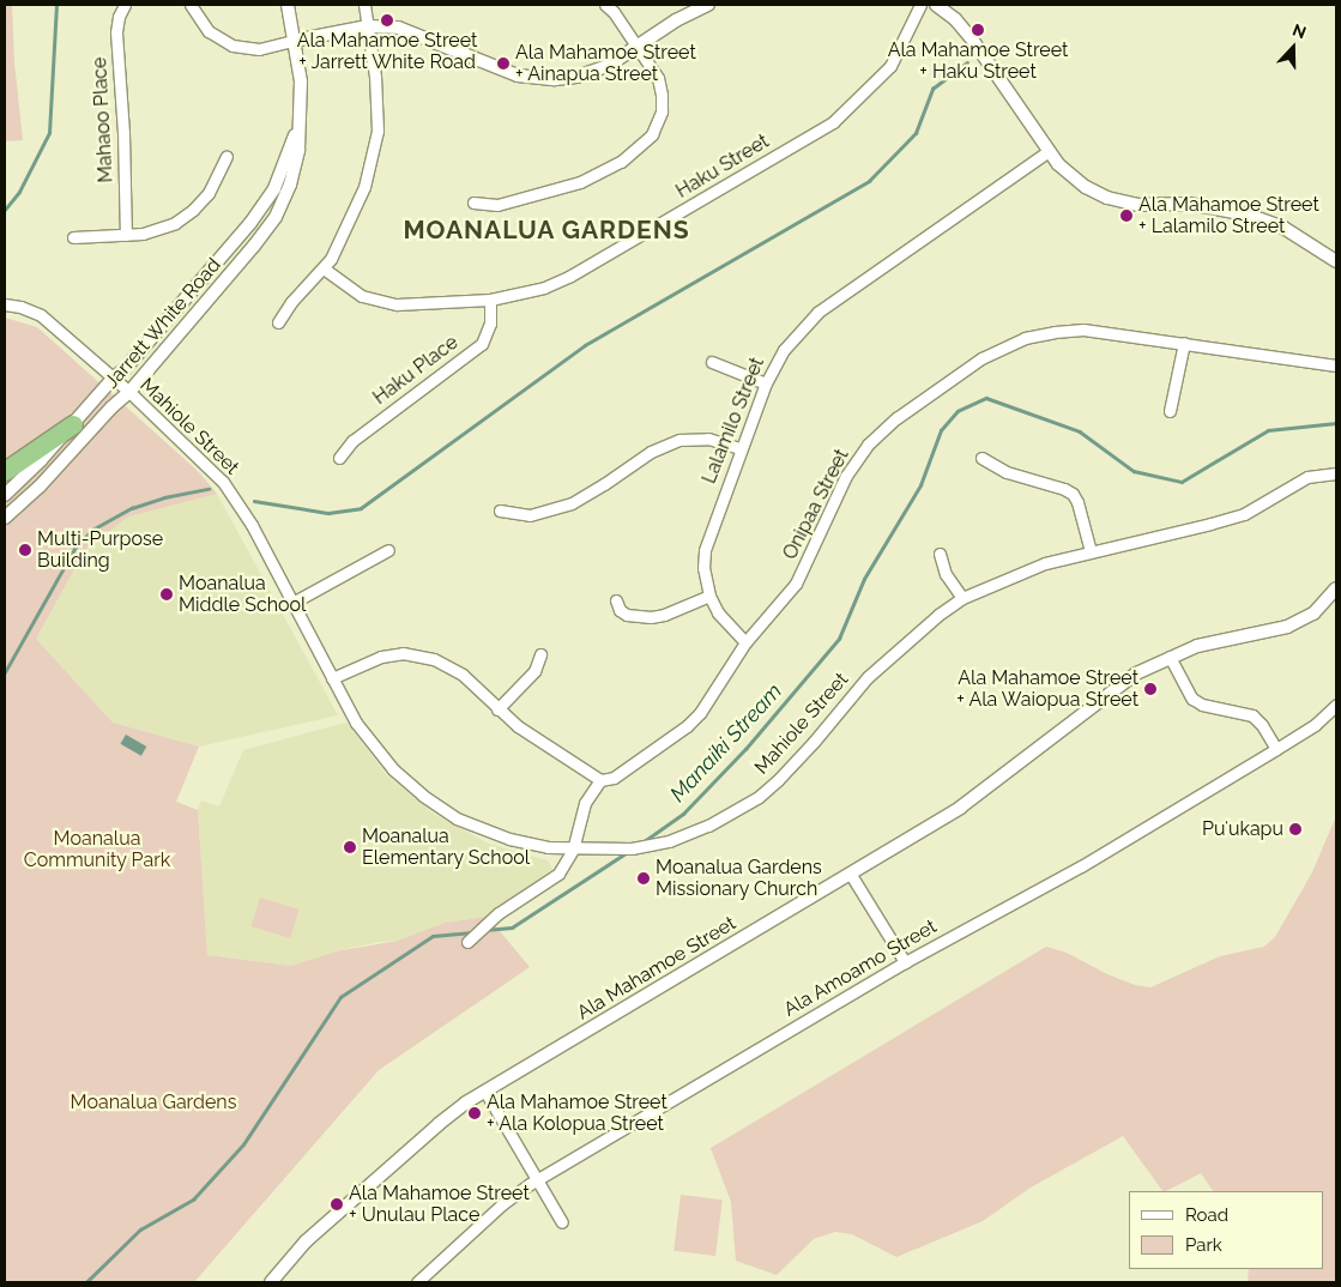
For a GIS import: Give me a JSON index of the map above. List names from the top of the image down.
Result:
{
  "streets": {
    "street": [
      "Mahaoo Place",
      "Haku Street",
      "Jarrett White Road",
      "Haku Place",
      "Lalamilo Street",
      "Mahiole Street",
      "Onipaa Street",
      "Ala Mahamoe Street",
      "Ala Amoamo Street"
    ]
  },
  "crossings": [
    ["Haku Street", "Haku Place"],
    ["Jarrett White Road", "Mahiole Street"],
    ["Lalamilo Street", "Onipaa Street"]
  ],
  "districts": ["MOANALUA GARDENS"],
  "water": ["Manaiki Stream"],
  "parks": ["Moanalua Community Park", "Moanalua Gardens"],
  "places": [
    "Ala Mahamoe Street + Jarrett White Road",
    "Ala Mahamoe Street + Haku Street",
    "Ala Mahamoe Street + Ainapua Street",
    "Ala Mahamoe Street + Lalamilo Street",
    "Multi-Purpose Building",
    "Moanalua Middle School",
    "Ala Mahamoe Street + Ala Waiopua Street",
    "Puʻukapu",
    "Moanalua Elementary School",
    "Moanalua Gardens Missionary Church",
    "Ala Mahamoe Street + Ala Kolopua Street",
    "Ala Mahamoe Street + Unulau Place"
  ],
  "legend": ["Road", "Park"],
  "north": "top"
}
